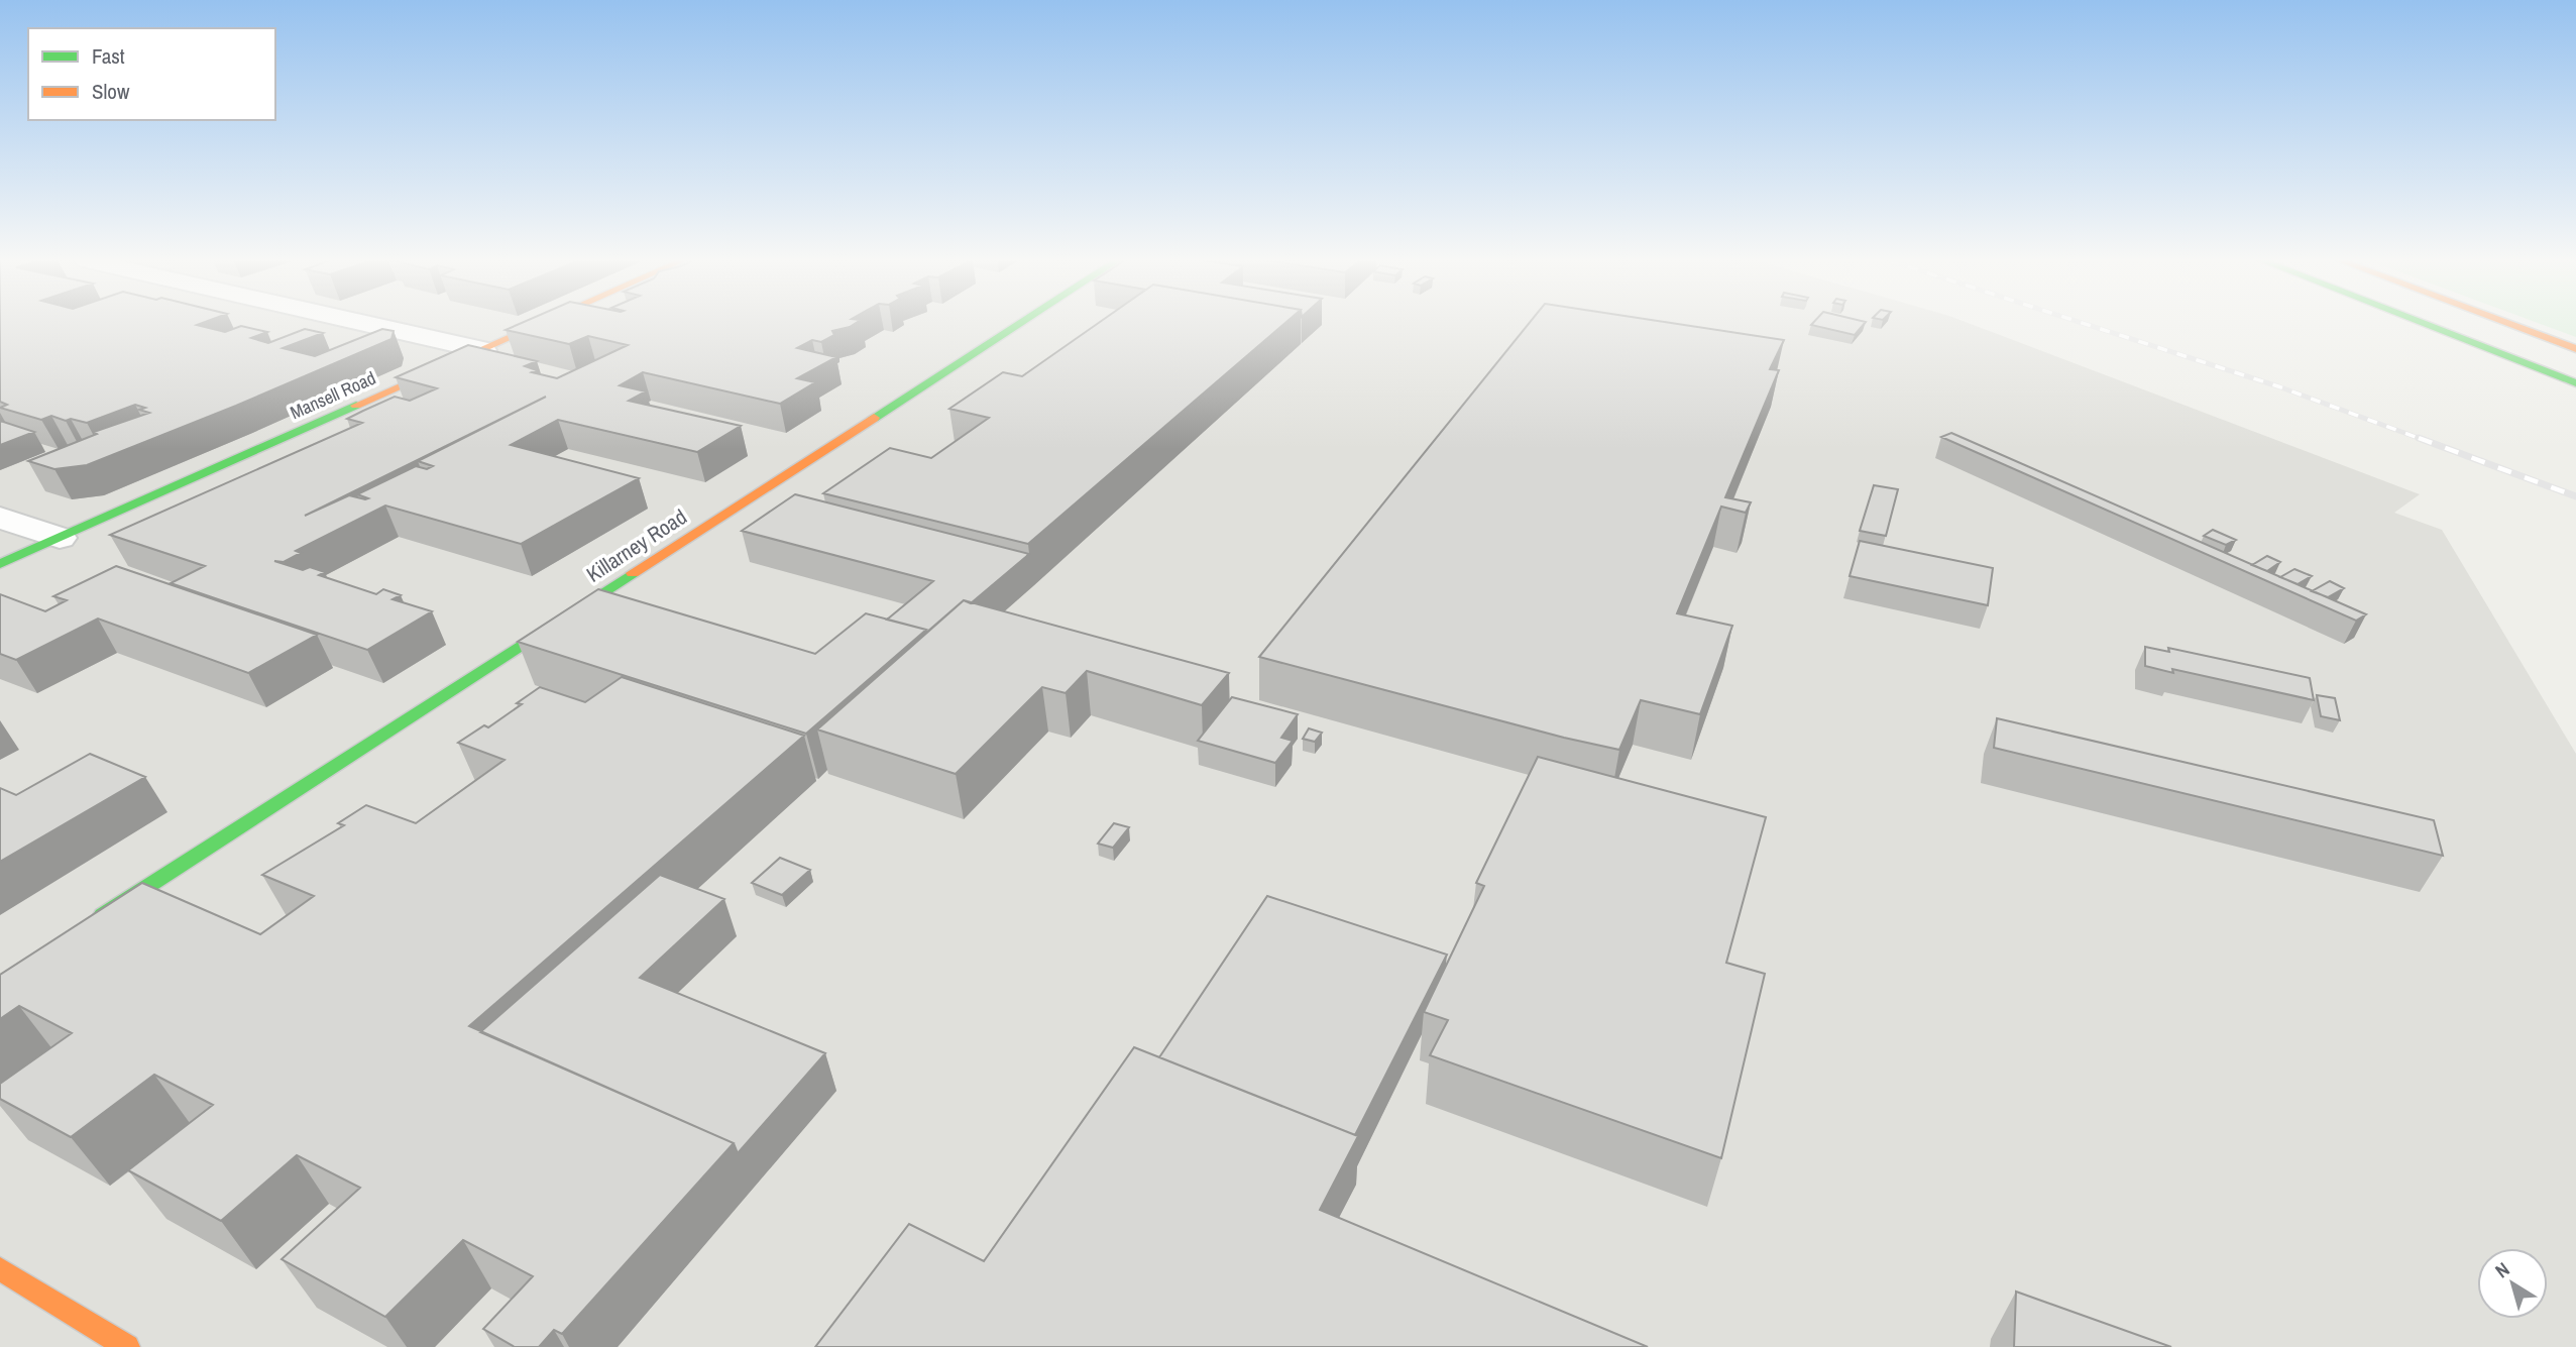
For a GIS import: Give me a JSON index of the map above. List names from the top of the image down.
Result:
{
  "streets": {
    "main road": ["Mansell Road", "Killarney Road"]
  },
  "legend": ["Fast", "Slow"],
  "north": "top left"
}
